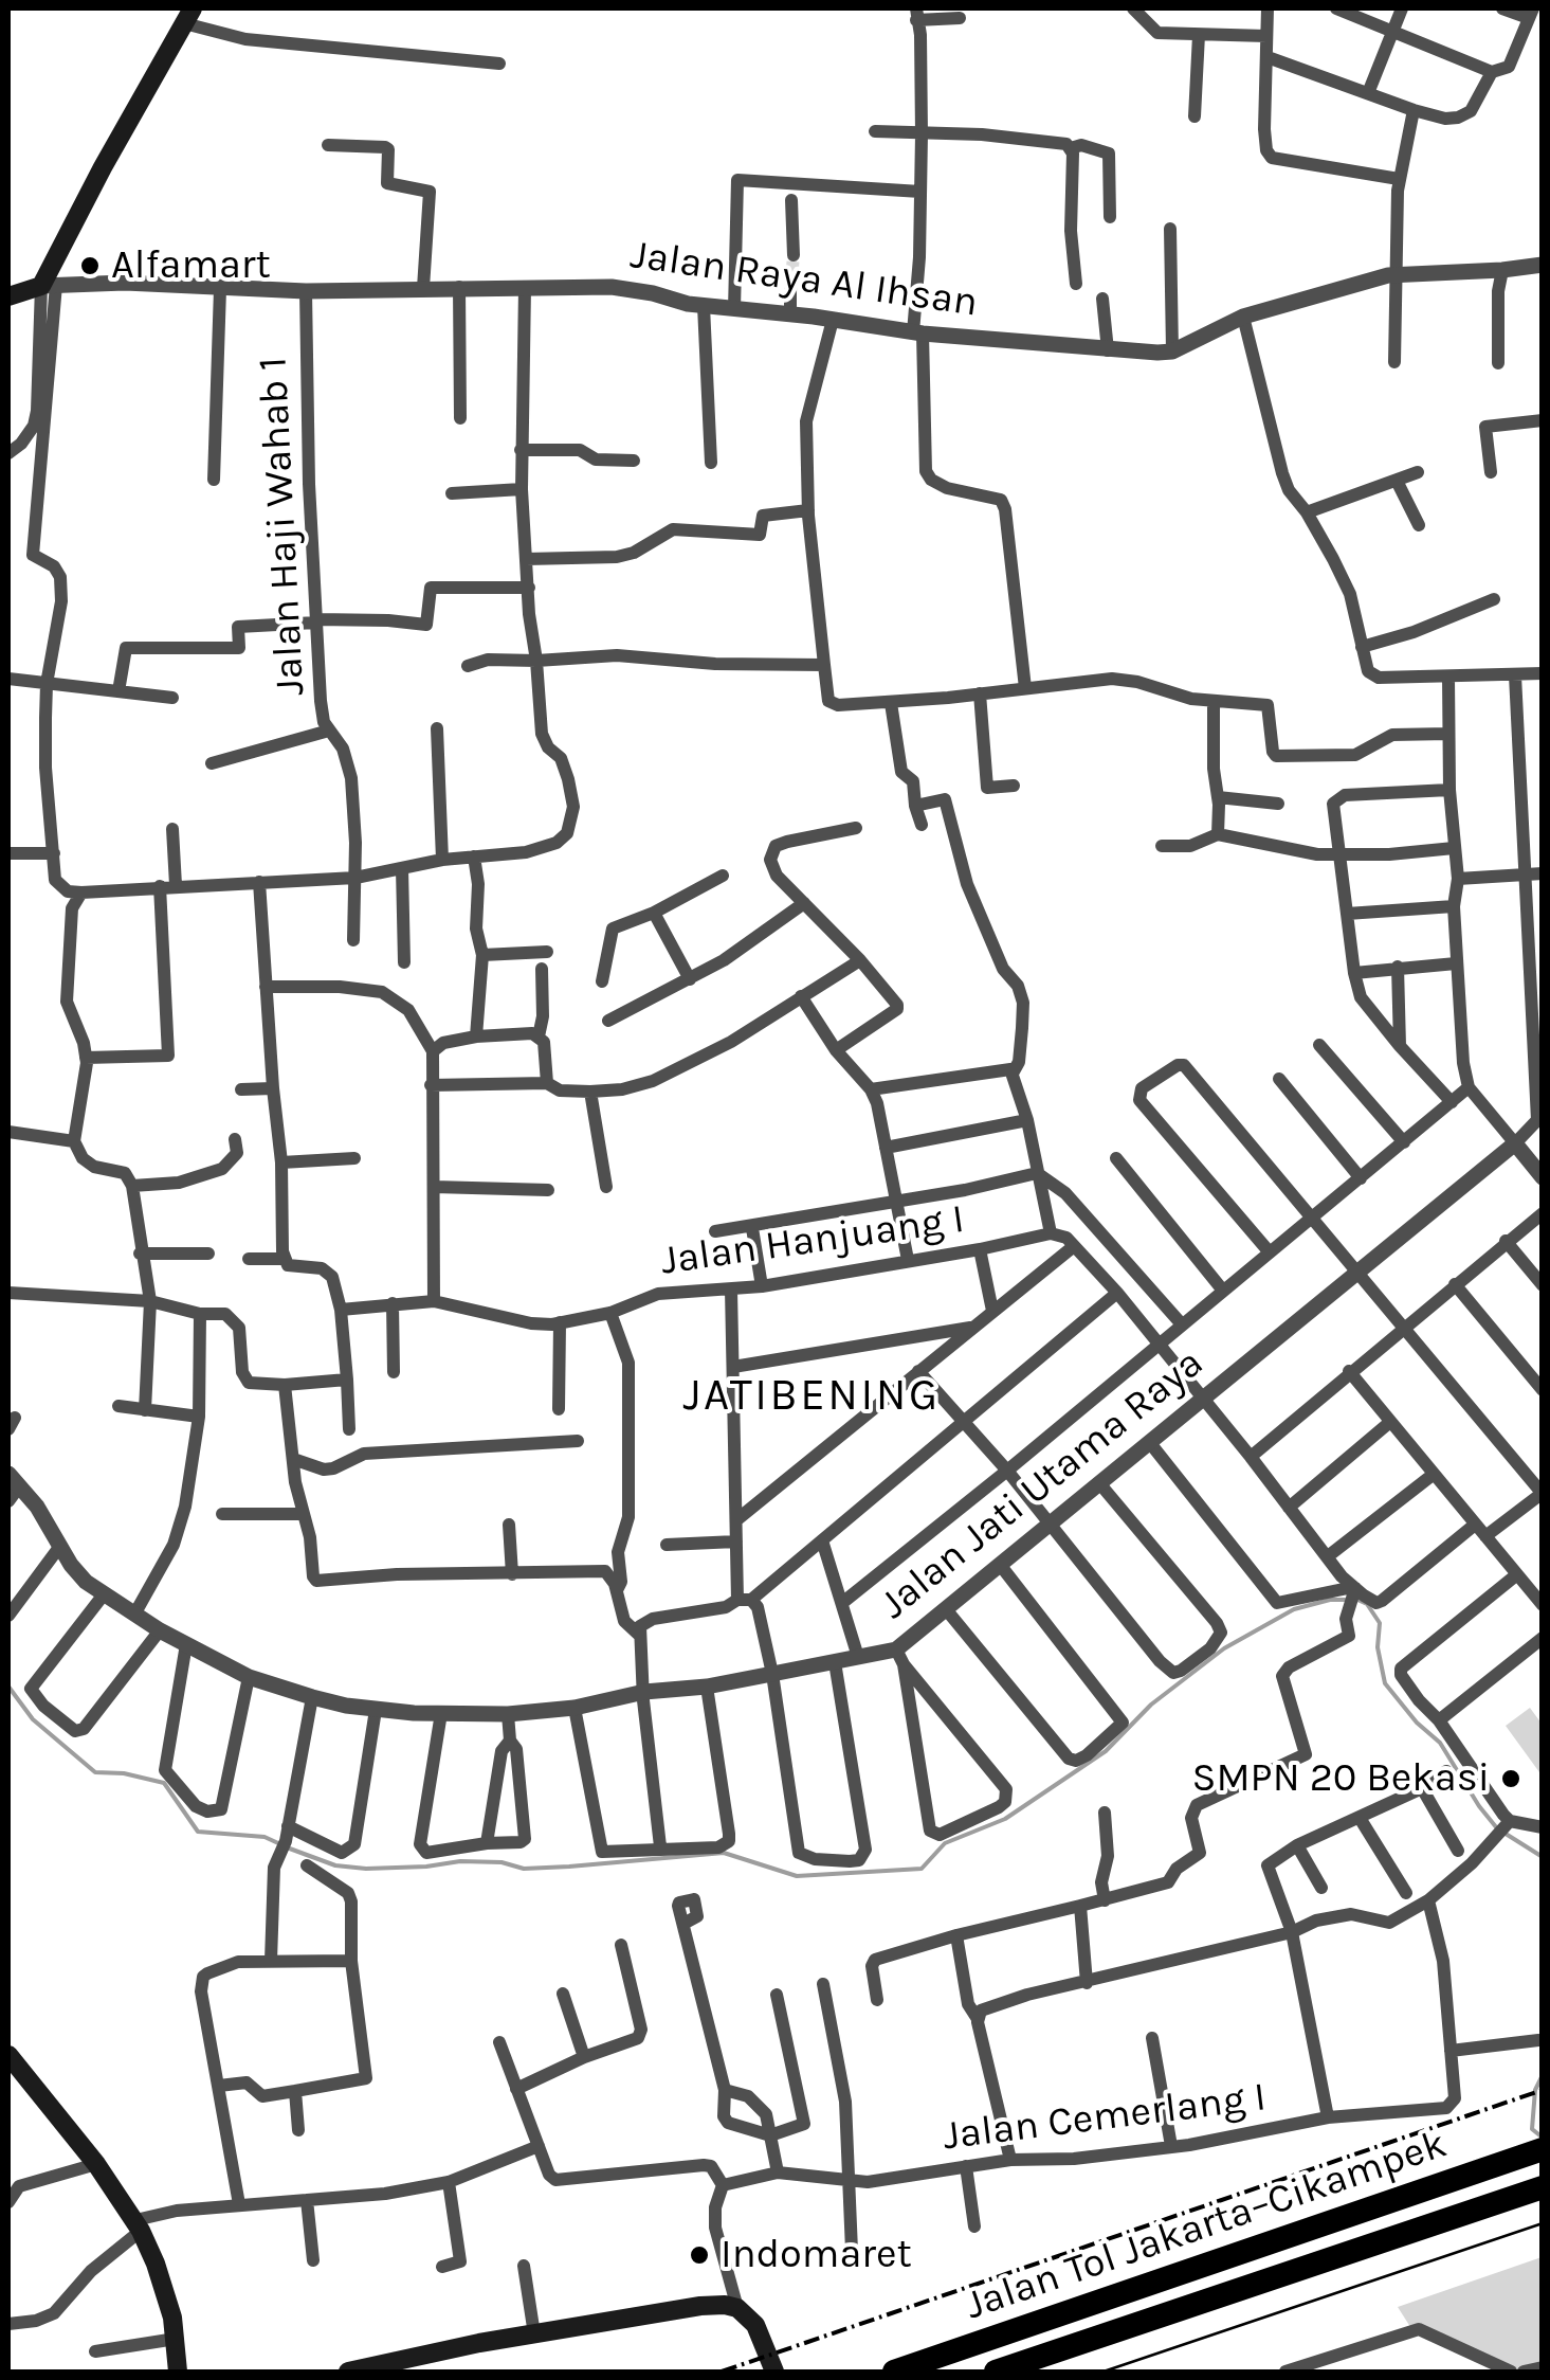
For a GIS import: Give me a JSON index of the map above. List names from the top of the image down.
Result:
{
  "streets": {
    "highway": ["Jalan Tol Jakarta–Cikampek"],
    "street": [
      "Jalan Raya Al Ihsan",
      "Jalan Haji Wahab 1",
      "Jalan Hanjuang I",
      "Jalan Jati Utama Raya",
      "Jalan Cemerlang I"
    ]
  },
  "crossings": [
    ["Jalan Raya Al Ihsan", "Jalan Haji Wahab 1"]
  ],
  "districts": ["JATIBENING"],
  "places": ["Alfamart", "SMPN 20 Bekasi", "Indomaret"]
}
